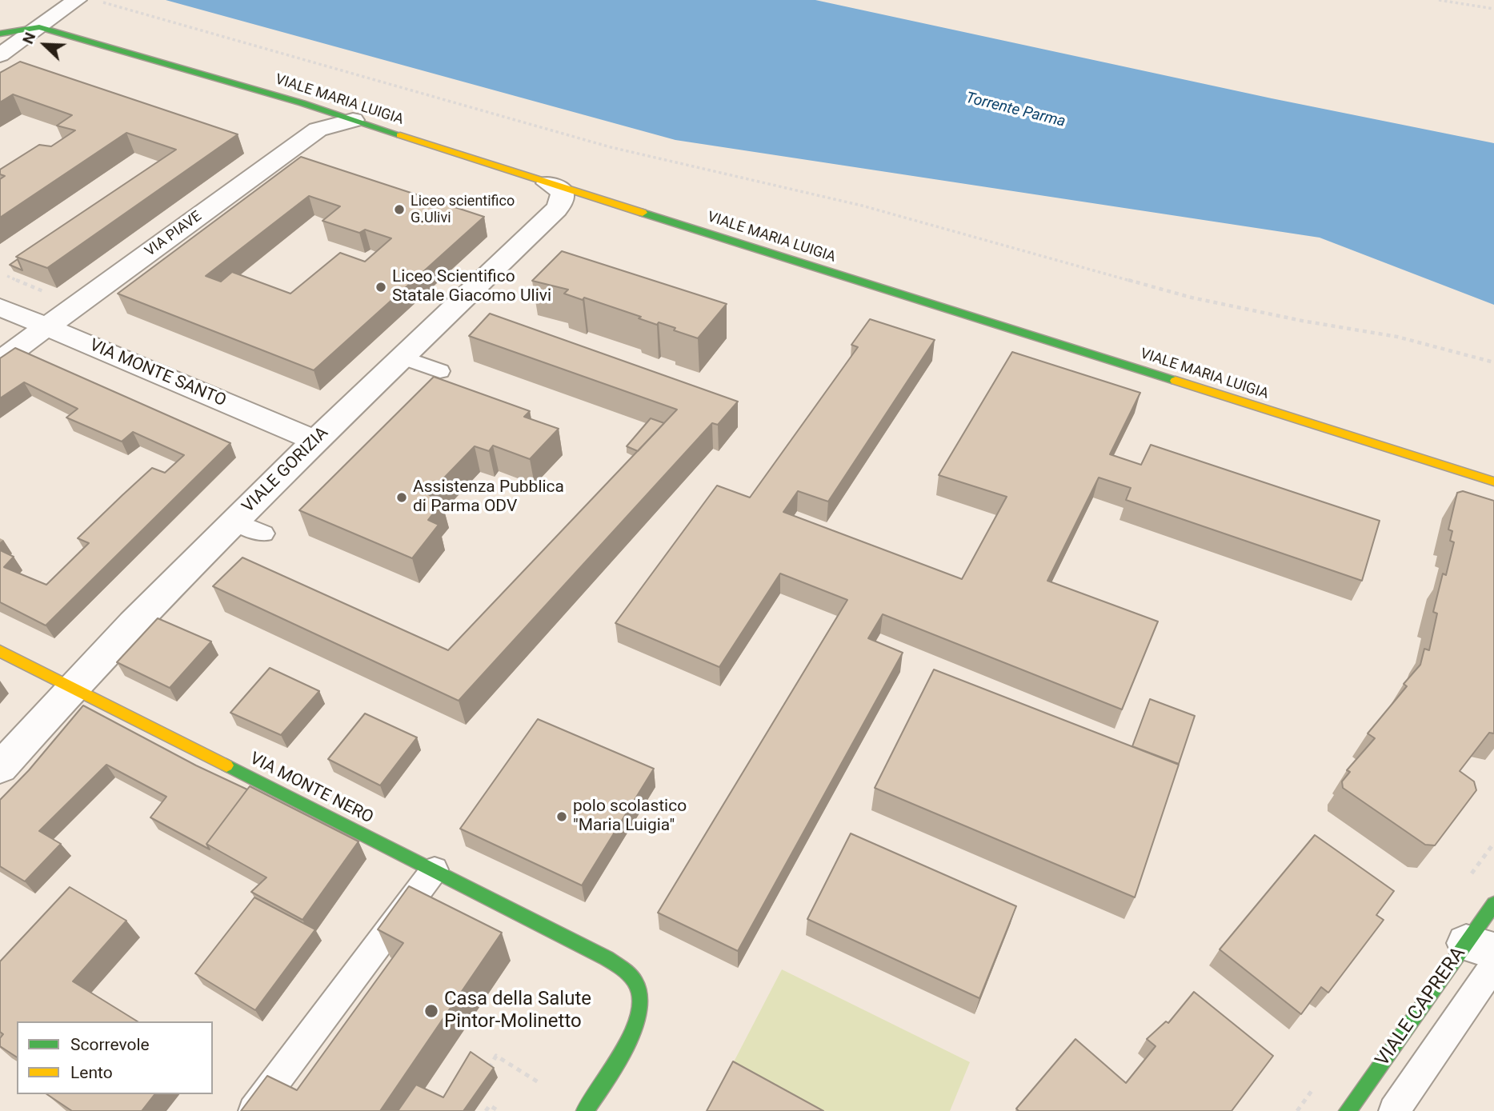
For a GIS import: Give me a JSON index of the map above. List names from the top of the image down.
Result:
{
  "streets": {
    "street": [
      "VIALE MARIA LUIGIA",
      "VIA PIAVE",
      "VIA MONTE SANTO",
      "VIALE GORIZIA",
      "VIA MONTE NERO",
      "VIALE CAPRERA"
    ]
  },
  "crossings": [
    ["VIALE MARIA LUIGIA", "VIA PIAVE"],
    ["VIALE MARIA LUIGIA", "VIALE GORIZIA"],
    ["VIA PIAVE", "VIA MONTE SANTO"],
    ["VIA MONTE SANTO", "VIALE GORIZIA"],
    ["VIALE GORIZIA", "VIA MONTE NERO"]
  ],
  "water": ["Torrente Parma"],
  "places": [
    "Liceo scientifico G.Ulivi",
    "Liceo Scientifico Statale Giacomo Ulivi",
    "Assistenza Pubblica di Parma ODV",
    "polo scolastico \"Maria Luigia\"",
    "Casa della Salute Pintor-Molinetto"
  ],
  "legend": ["Scorrevole", "Lento"],
  "north": "top left"
}
